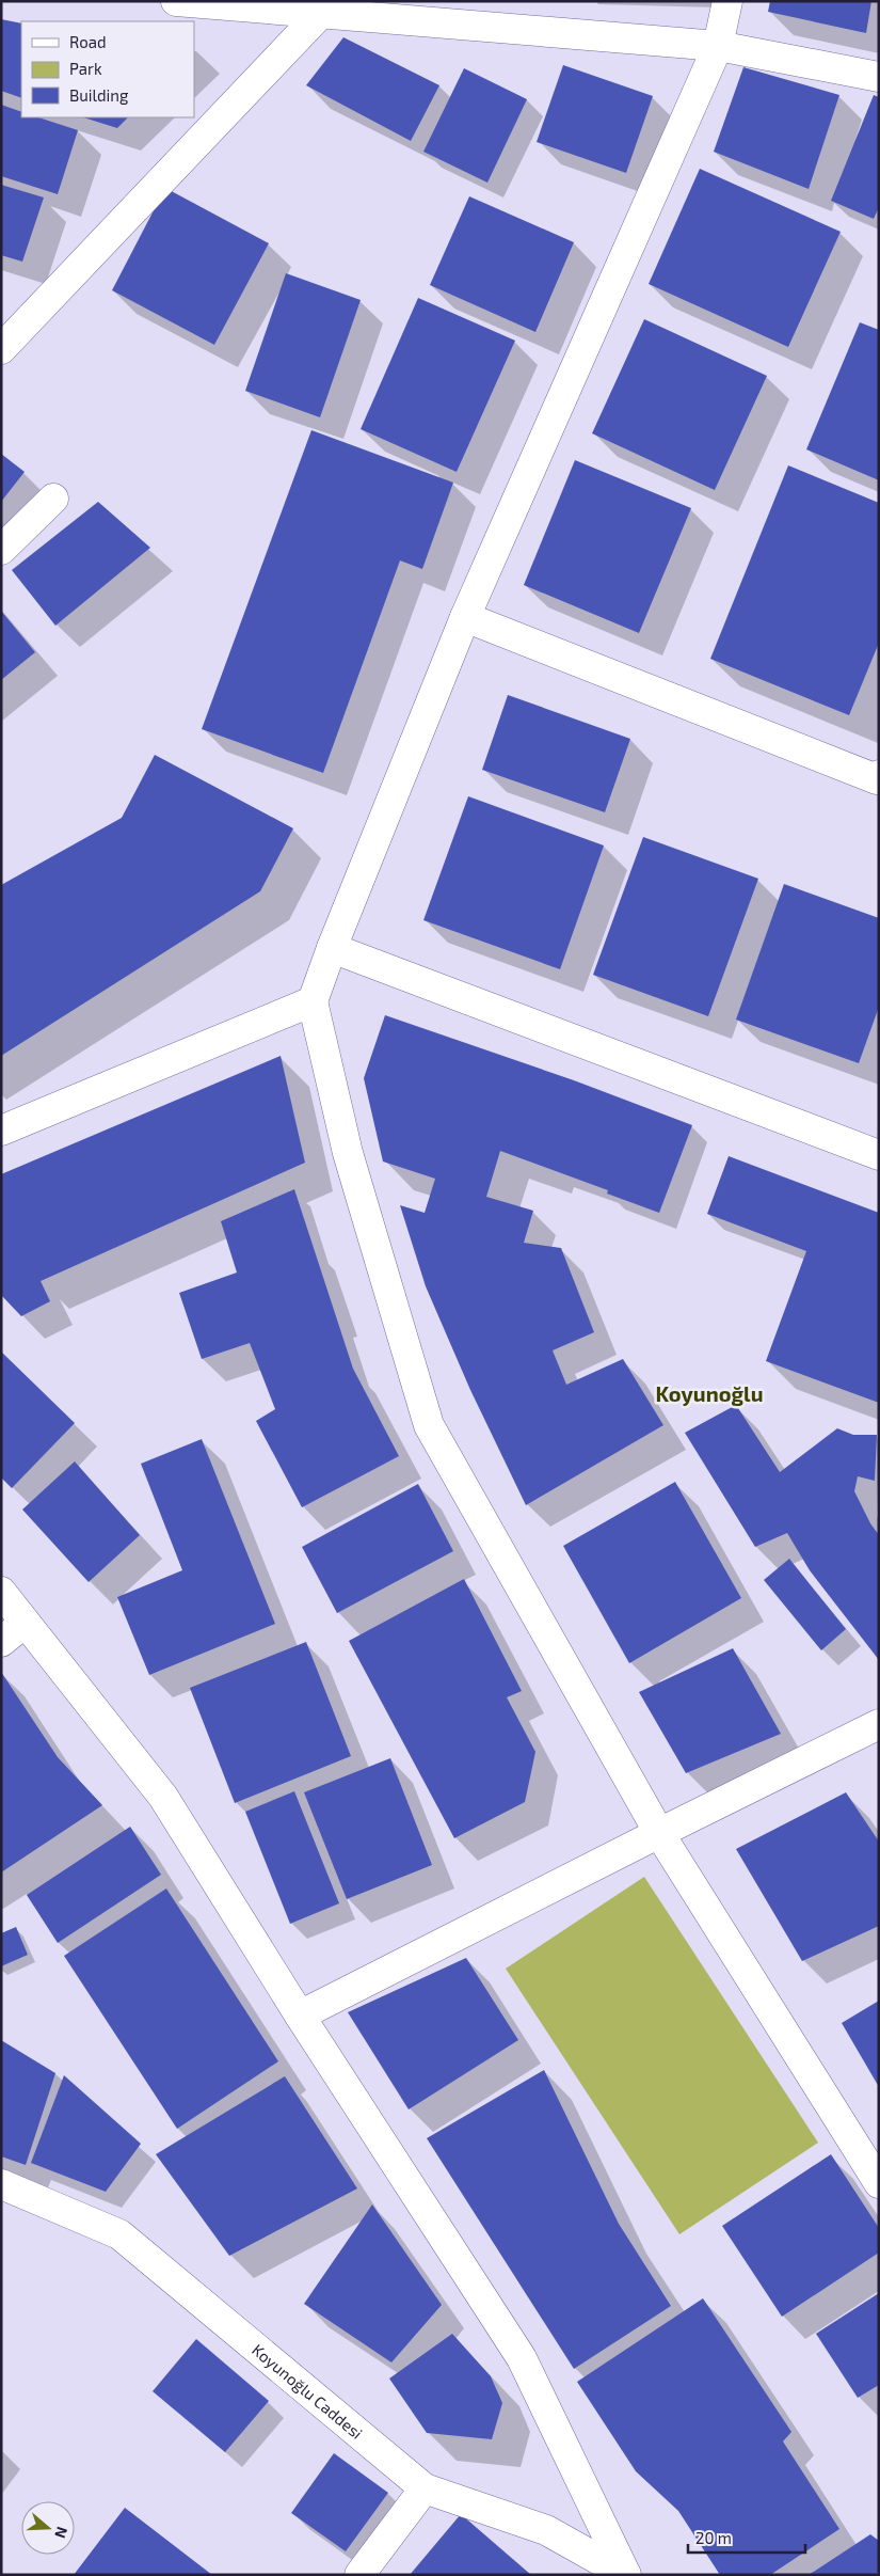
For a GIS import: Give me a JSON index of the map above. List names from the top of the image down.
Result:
{
  "streets": {
    "street": ["Koyunoğlu Caddesi"]
  },
  "districts": ["Koyunoğlu"],
  "legend": ["Road", "Park", "Building"],
  "scale_bar": "20 m",
  "north": "right"
}
